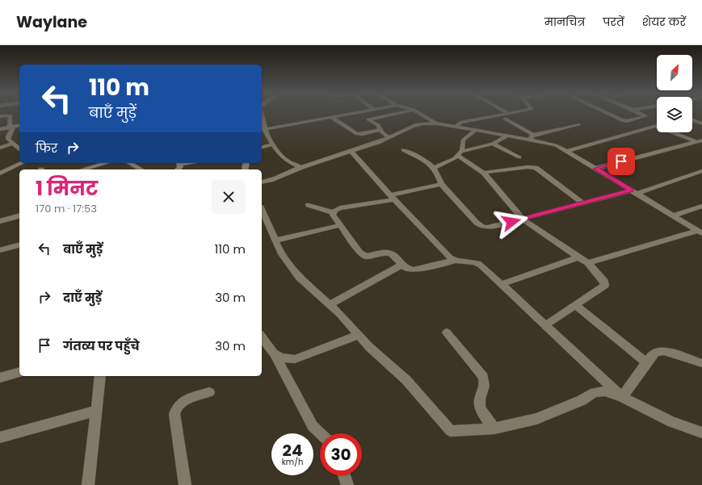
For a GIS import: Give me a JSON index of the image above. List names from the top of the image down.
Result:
{
  "north": "top right",
  "page": {
    "header": "Waylane",
    "nav": ["मानचित्र", "परतें", "शेयर करें"],
    "turn": ["110 m", "बाएँ मुड़ें"],
    "then": "फिर",
    "heading": ["1 मिनट", "170 m · 17:53"],
    "list": [
      {
        "name": "बाएँ मुड़ें",
        "value": "110 m"
      },
      {
        "name": "दाएँ मुड़ें",
        "value": "30 m"
      },
      {
        "name": "गंतव्य पर पहुँचे",
        "value": "30 m"
      }
    ],
    "speed": "24 km/h",
    "limit": "30"
  }
}
